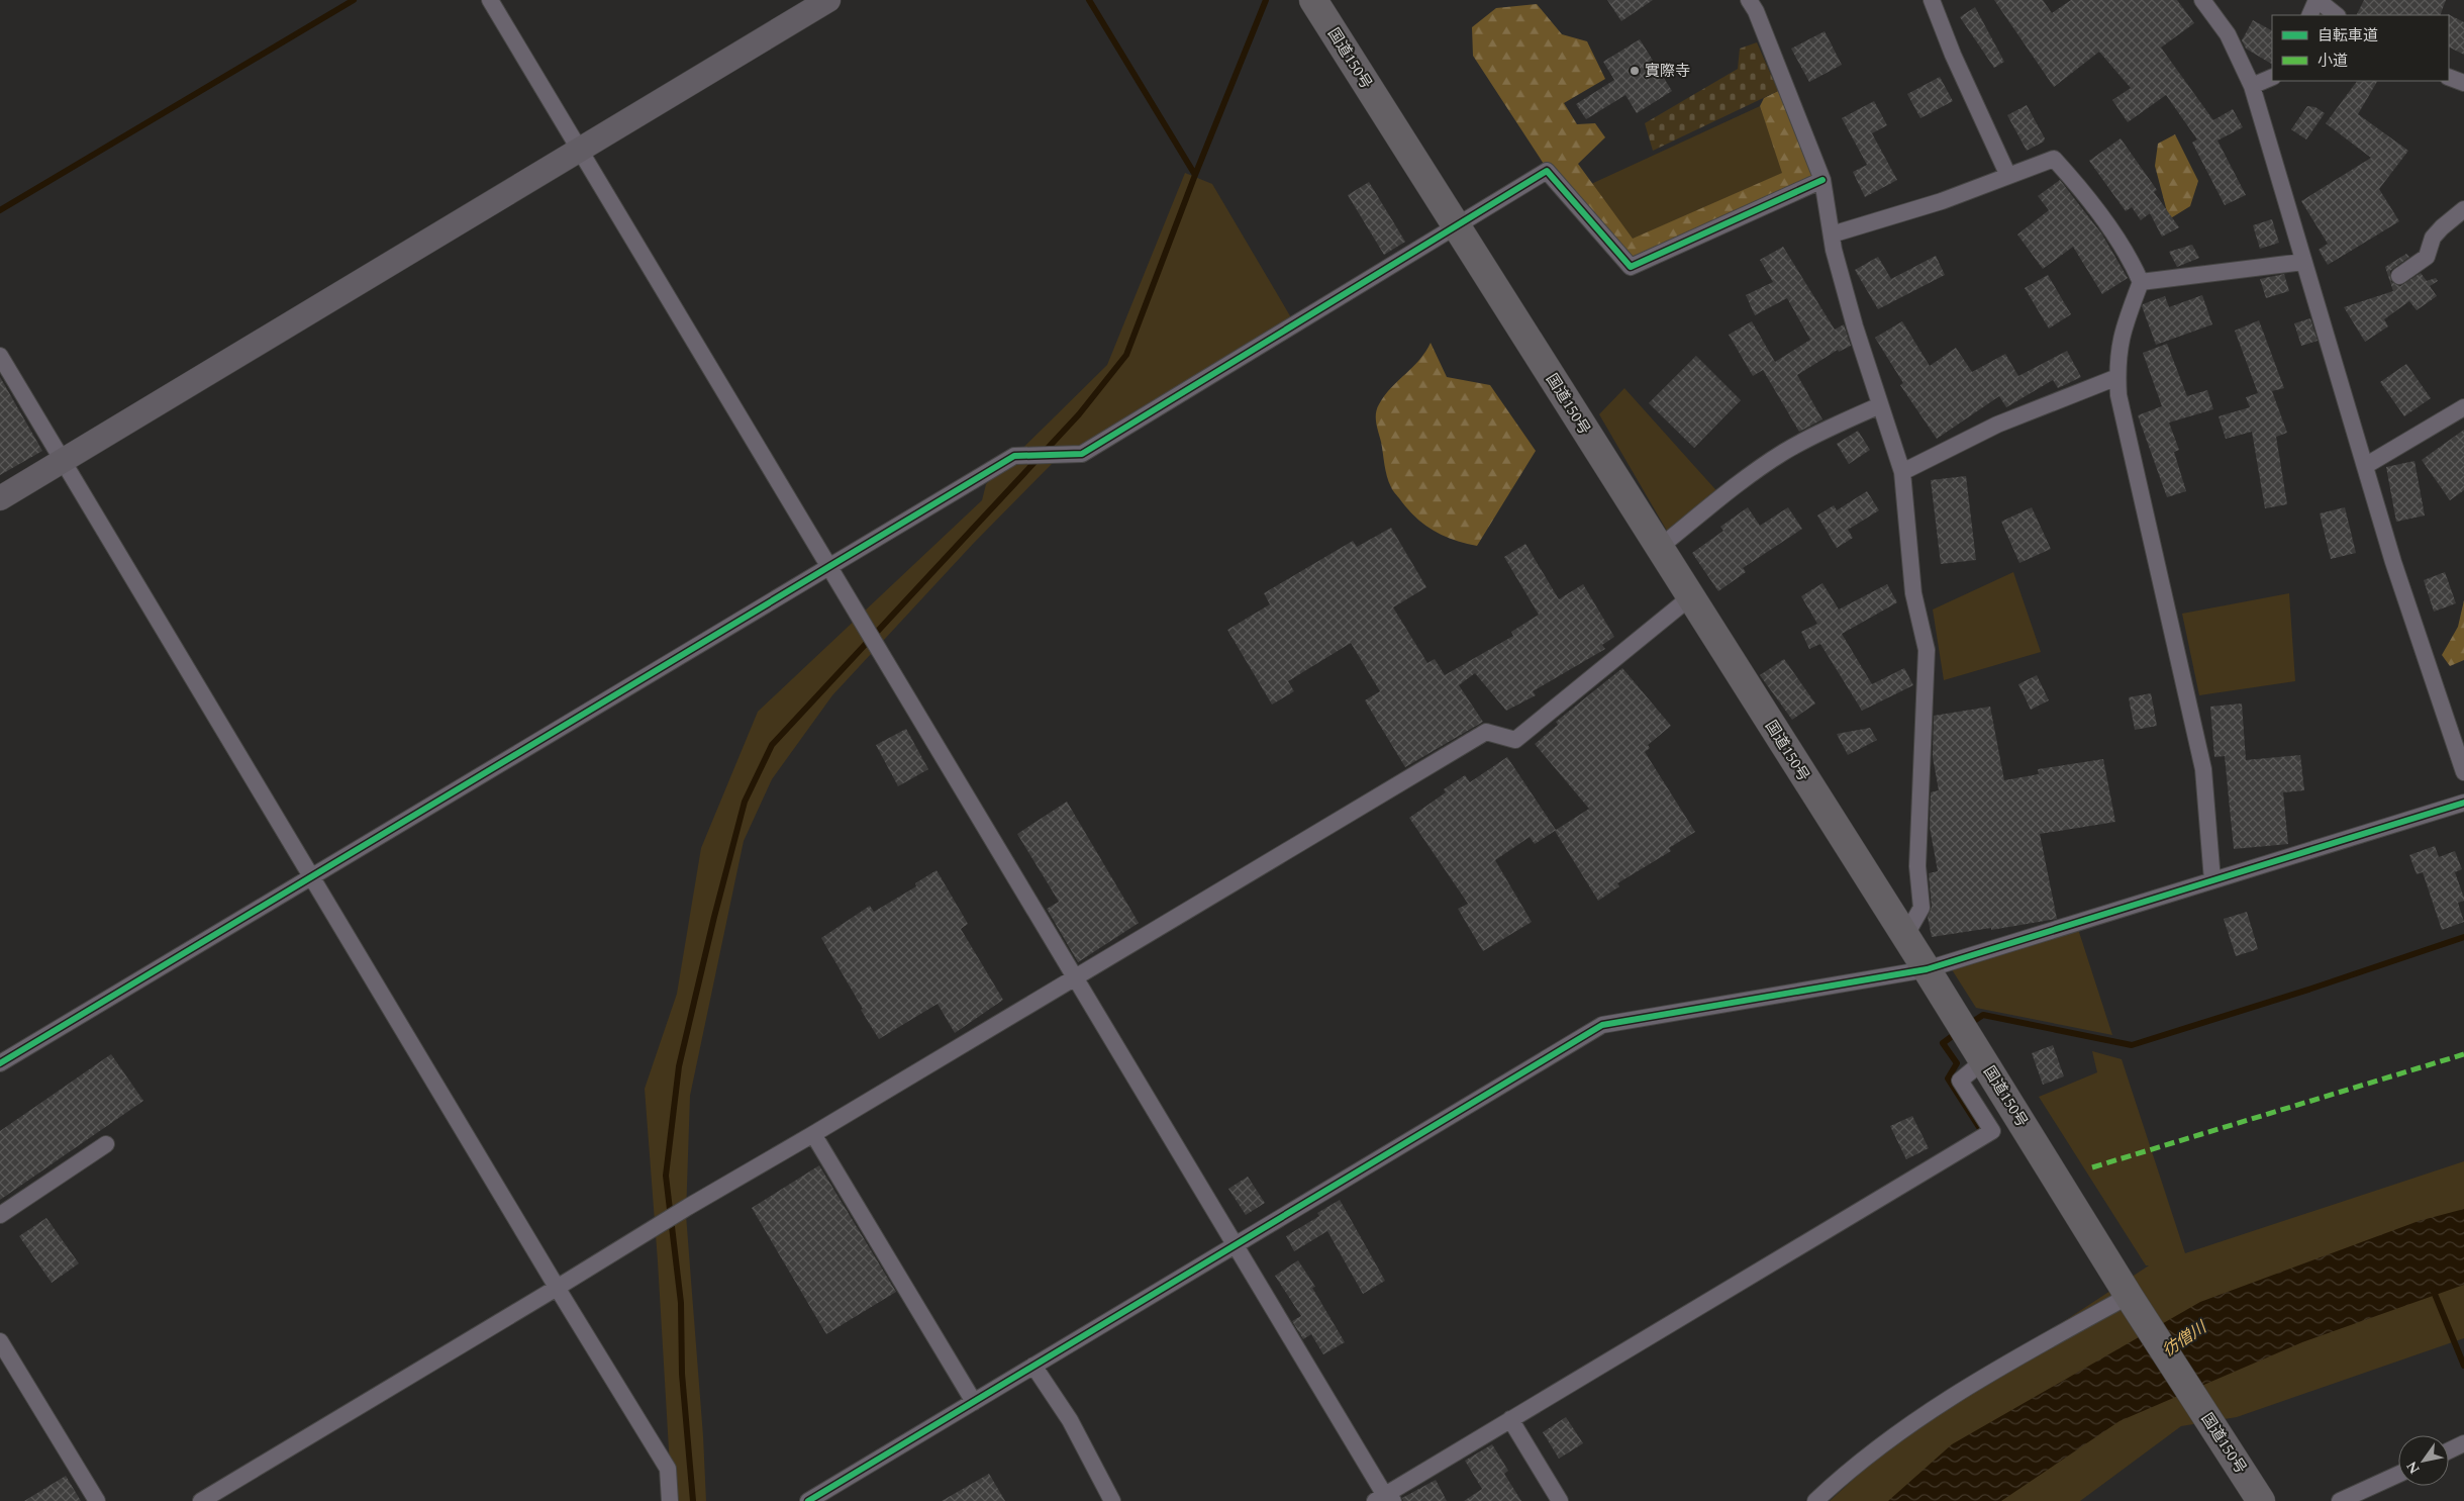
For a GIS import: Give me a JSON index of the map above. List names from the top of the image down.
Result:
{
  "streets": {
    "highway": ["国道150号"]
  },
  "water": ["彷僧川"],
  "places": ["實際寺"],
  "legend": ["自転車道", "小道"],
  "north": "bottom left"
}
